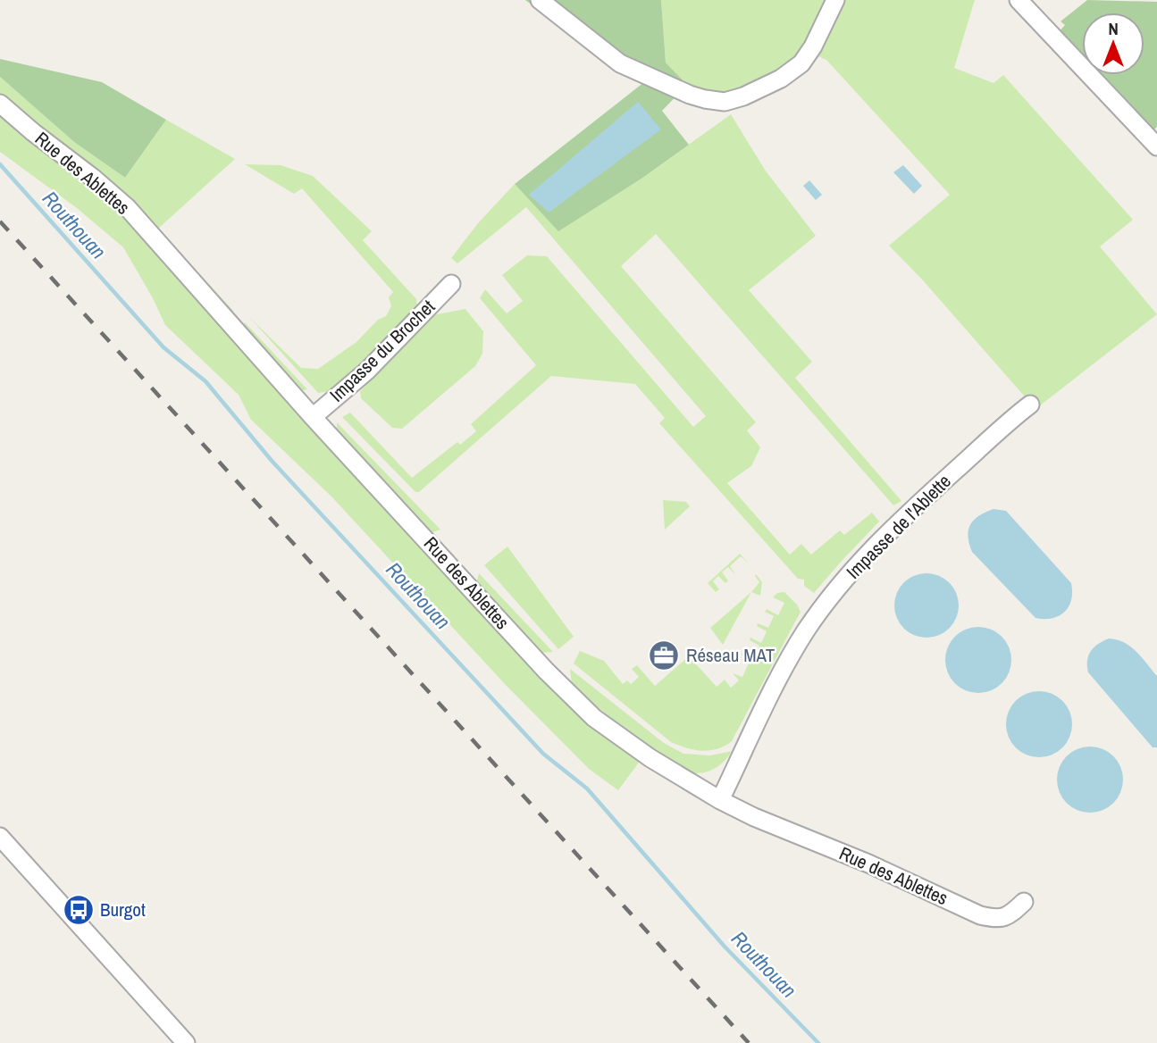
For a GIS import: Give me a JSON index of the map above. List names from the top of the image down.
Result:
{
  "streets": {
    "street": ["Rue des Ablettes", "Impasse du Brochet", "Impasse de l'Ablette"]
  },
  "crossings": [
    ["Rue des Ablettes", "Impasse du Brochet"],
    ["Rue des Ablettes", "Impasse de l'Ablette"]
  ],
  "water": ["Routhouan"],
  "places": {
    "office": ["Réseau MAT"],
    "bus stop": ["Burgot"]
  },
  "north": "top"
}
